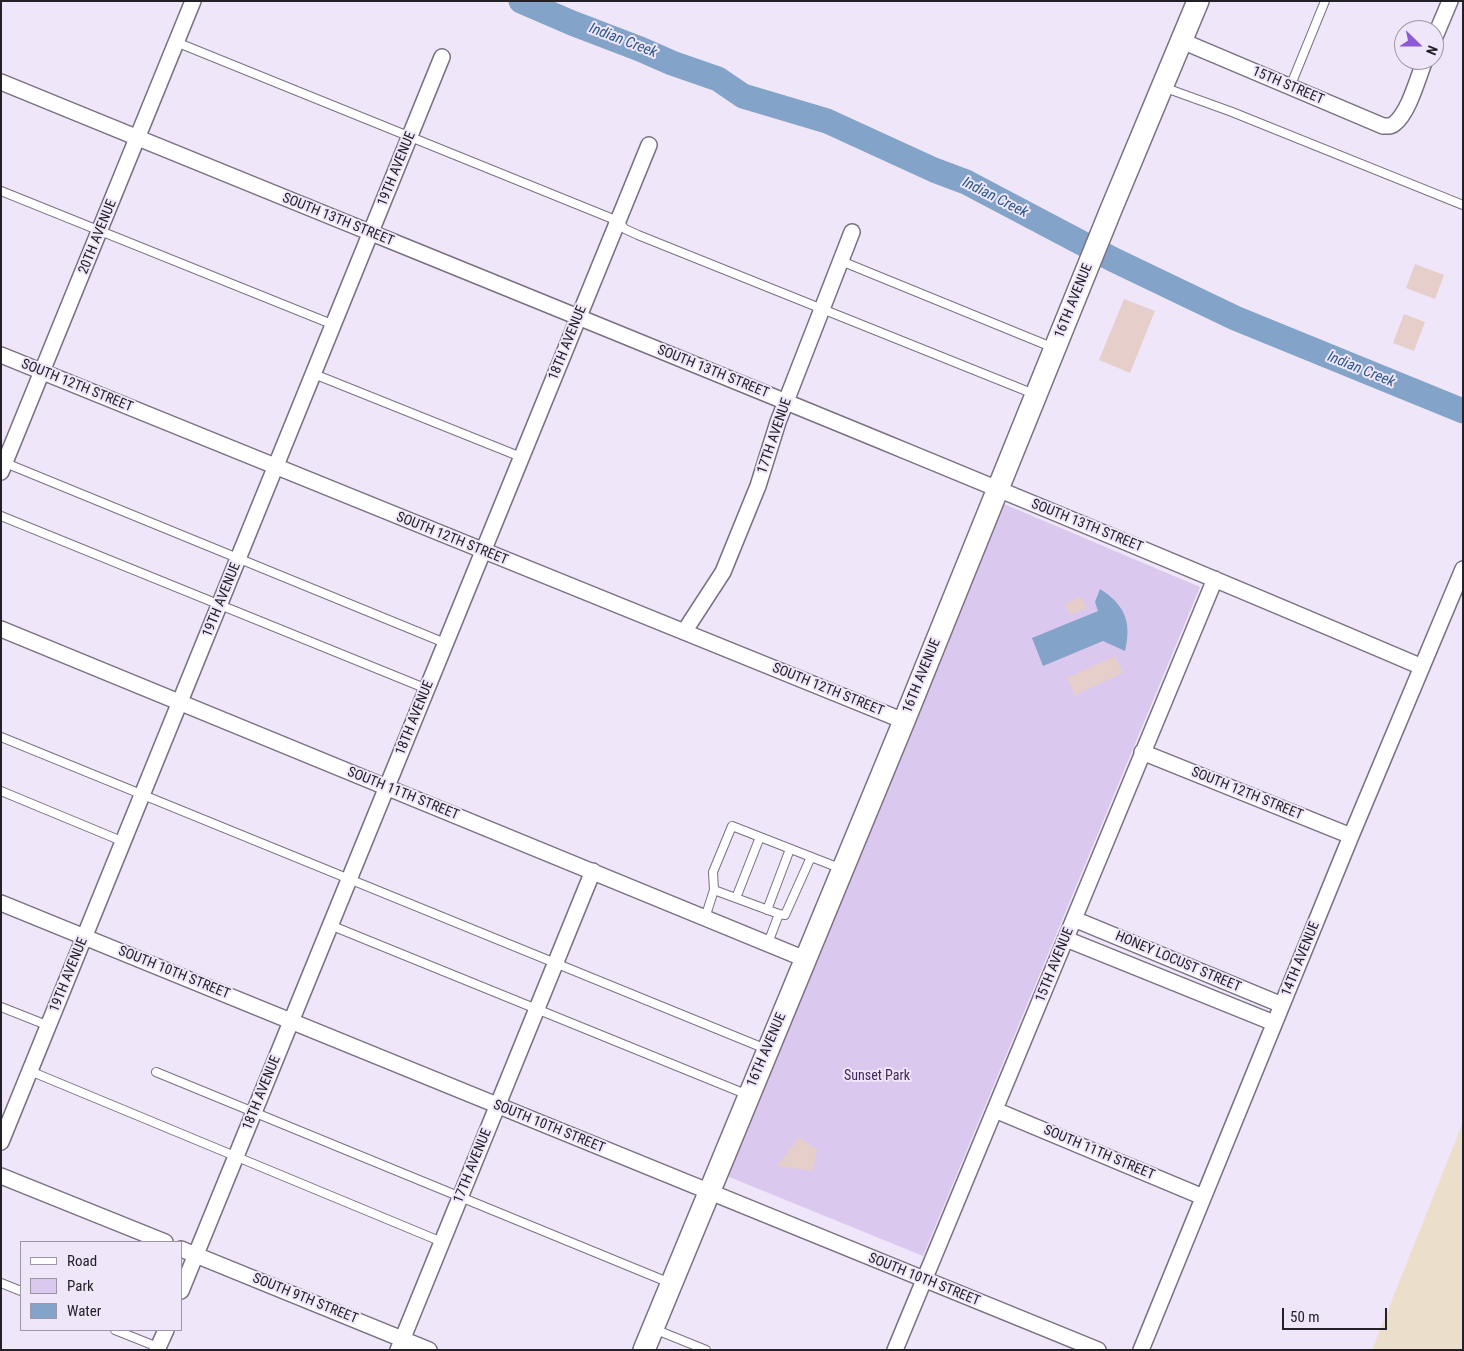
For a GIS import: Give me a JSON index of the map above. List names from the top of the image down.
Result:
{
  "streets": {
    "street": [
      "15TH STREET",
      "19TH AVENUE",
      "SOUTH 13TH STREET",
      "20TH AVENUE",
      "16TH AVENUE",
      "18TH AVENUE",
      "SOUTH 12TH STREET",
      "17TH AVENUE",
      "SOUTH 11TH STREET",
      "14TH AVENUE",
      "HONEY LOCUST STREET",
      "15TH AVENUE",
      "SOUTH 10TH STREET",
      "SOUTH 9TH STREET"
    ]
  },
  "crossings": [
    ["15TH STREET", "16TH AVENUE"],
    ["19TH AVENUE", "SOUTH 13TH STREET"],
    ["19TH AVENUE", "SOUTH 12TH STREET"],
    ["19TH AVENUE", "SOUTH 11TH STREET"],
    ["19TH AVENUE", "SOUTH 10TH STREET"],
    ["SOUTH 13TH STREET", "20TH AVENUE"],
    ["SOUTH 13TH STREET", "16TH AVENUE"],
    ["SOUTH 13TH STREET", "18TH AVENUE"],
    ["SOUTH 13TH STREET", "17TH AVENUE"],
    ["SOUTH 13TH STREET", "14TH AVENUE"],
    ["SOUTH 13TH STREET", "15TH AVENUE"],
    ["20TH AVENUE", "SOUTH 12TH STREET"],
    ["16TH AVENUE", "SOUTH 12TH STREET"],
    ["16TH AVENUE", "SOUTH 11TH STREET"],
    ["16TH AVENUE", "SOUTH 10TH STREET"],
    ["18TH AVENUE", "SOUTH 12TH STREET"],
    ["18TH AVENUE", "SOUTH 11TH STREET"],
    ["18TH AVENUE", "SOUTH 10TH STREET"],
    ["18TH AVENUE", "SOUTH 9TH STREET"],
    ["SOUTH 12TH STREET", "17TH AVENUE"],
    ["SOUTH 12TH STREET", "14TH AVENUE"],
    ["SOUTH 12TH STREET", "15TH AVENUE"],
    ["17TH AVENUE", "SOUTH 11TH STREET"],
    ["17TH AVENUE", "SOUTH 10TH STREET"],
    ["17TH AVENUE", "SOUTH 9TH STREET"],
    ["SOUTH 11TH STREET", "14TH AVENUE"],
    ["SOUTH 11TH STREET", "15TH AVENUE"],
    ["14TH AVENUE", "HONEY LOCUST STREET"],
    ["HONEY LOCUST STREET", "15TH AVENUE"],
    ["15TH AVENUE", "SOUTH 10TH STREET"]
  ],
  "water": ["Indian Creek"],
  "parks": ["Sunset Park"],
  "legend": ["Road", "Park", "Water"],
  "scale_bar": "50 m",
  "north": "right"
}
